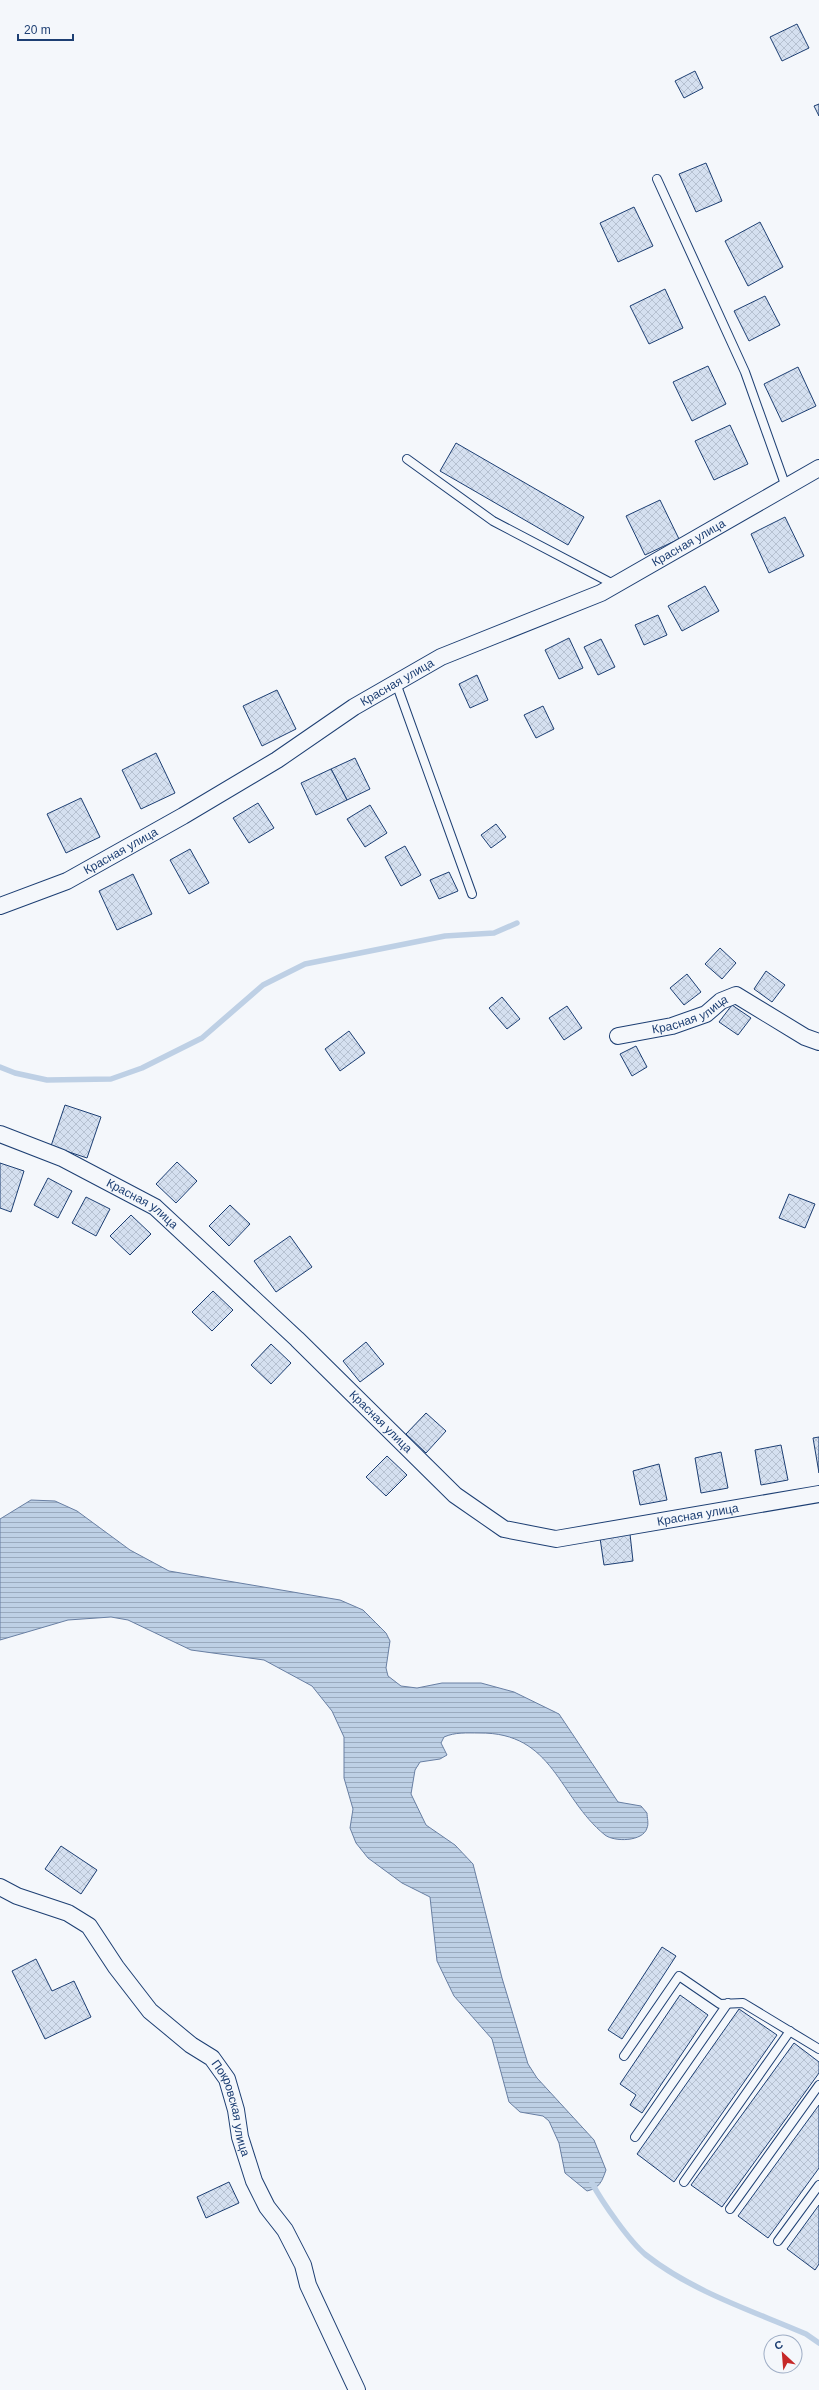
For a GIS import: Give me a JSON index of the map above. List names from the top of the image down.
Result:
{
  "streets": {
    "street": ["Красная улица", "Покровская улица"]
  },
  "scale_bar": "20 m",
  "north": "top left"
}
